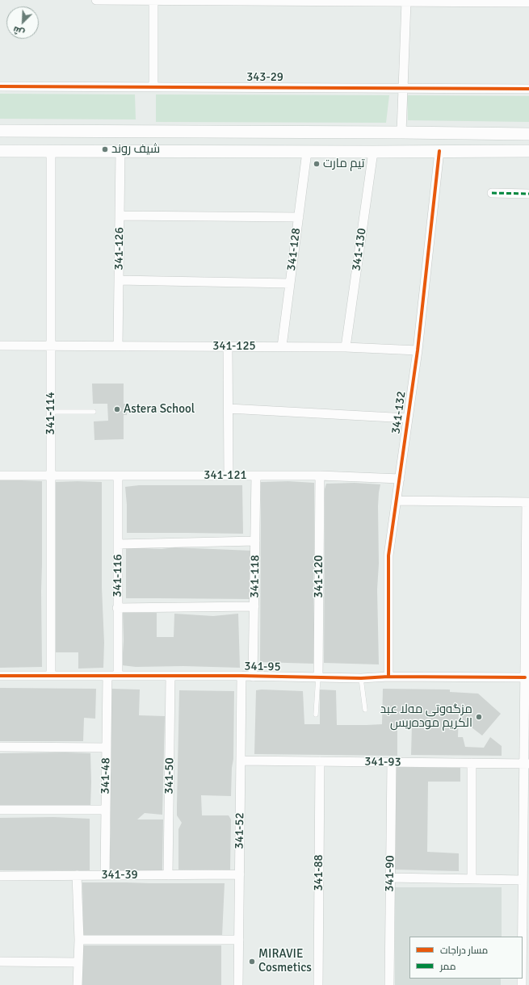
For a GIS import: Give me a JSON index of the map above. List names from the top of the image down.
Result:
{
  "streets": {
    "street": [
      "343-29",
      "341-126",
      "341-128",
      "341-130",
      "341-125",
      "341-132",
      "341-114",
      "341-121",
      "341-116",
      "341-118",
      "341-120",
      "341-95",
      "341-93",
      "341-48",
      "341-50",
      "341-52",
      "341-88",
      "341-90",
      "341-39"
    ]
  },
  "crossings": [
    ["341-126", "341-125"],
    ["341-128", "341-125"],
    ["341-130", "341-125"],
    ["341-125", "341-132"],
    ["341-125", "341-114"],
    ["341-132", "341-121"],
    ["341-132", "341-95"],
    ["341-114", "341-121"],
    ["341-114", "341-95"],
    ["341-121", "341-116"],
    ["341-121", "341-118"],
    ["341-121", "341-120"],
    ["341-116", "341-95"],
    ["341-118", "341-95"],
    ["341-120", "341-95"],
    ["341-95", "341-48"],
    ["341-95", "341-50"],
    ["341-95", "341-52"],
    ["341-93", "341-52"],
    ["341-93", "341-88"],
    ["341-93", "341-90"],
    ["341-48", "341-39"],
    ["341-50", "341-39"],
    ["341-52", "341-39"]
  ],
  "places": [
    "شیف روند",
    "تیم مارت",
    "Astera School",
    "مزگه‌وتی مه‌لا عبد الكريم موده‌ریس",
    "MIRAVIE Cosmetics"
  ],
  "legend": ["مسار دراجات", "ممر"],
  "north": "bottom left"
}
